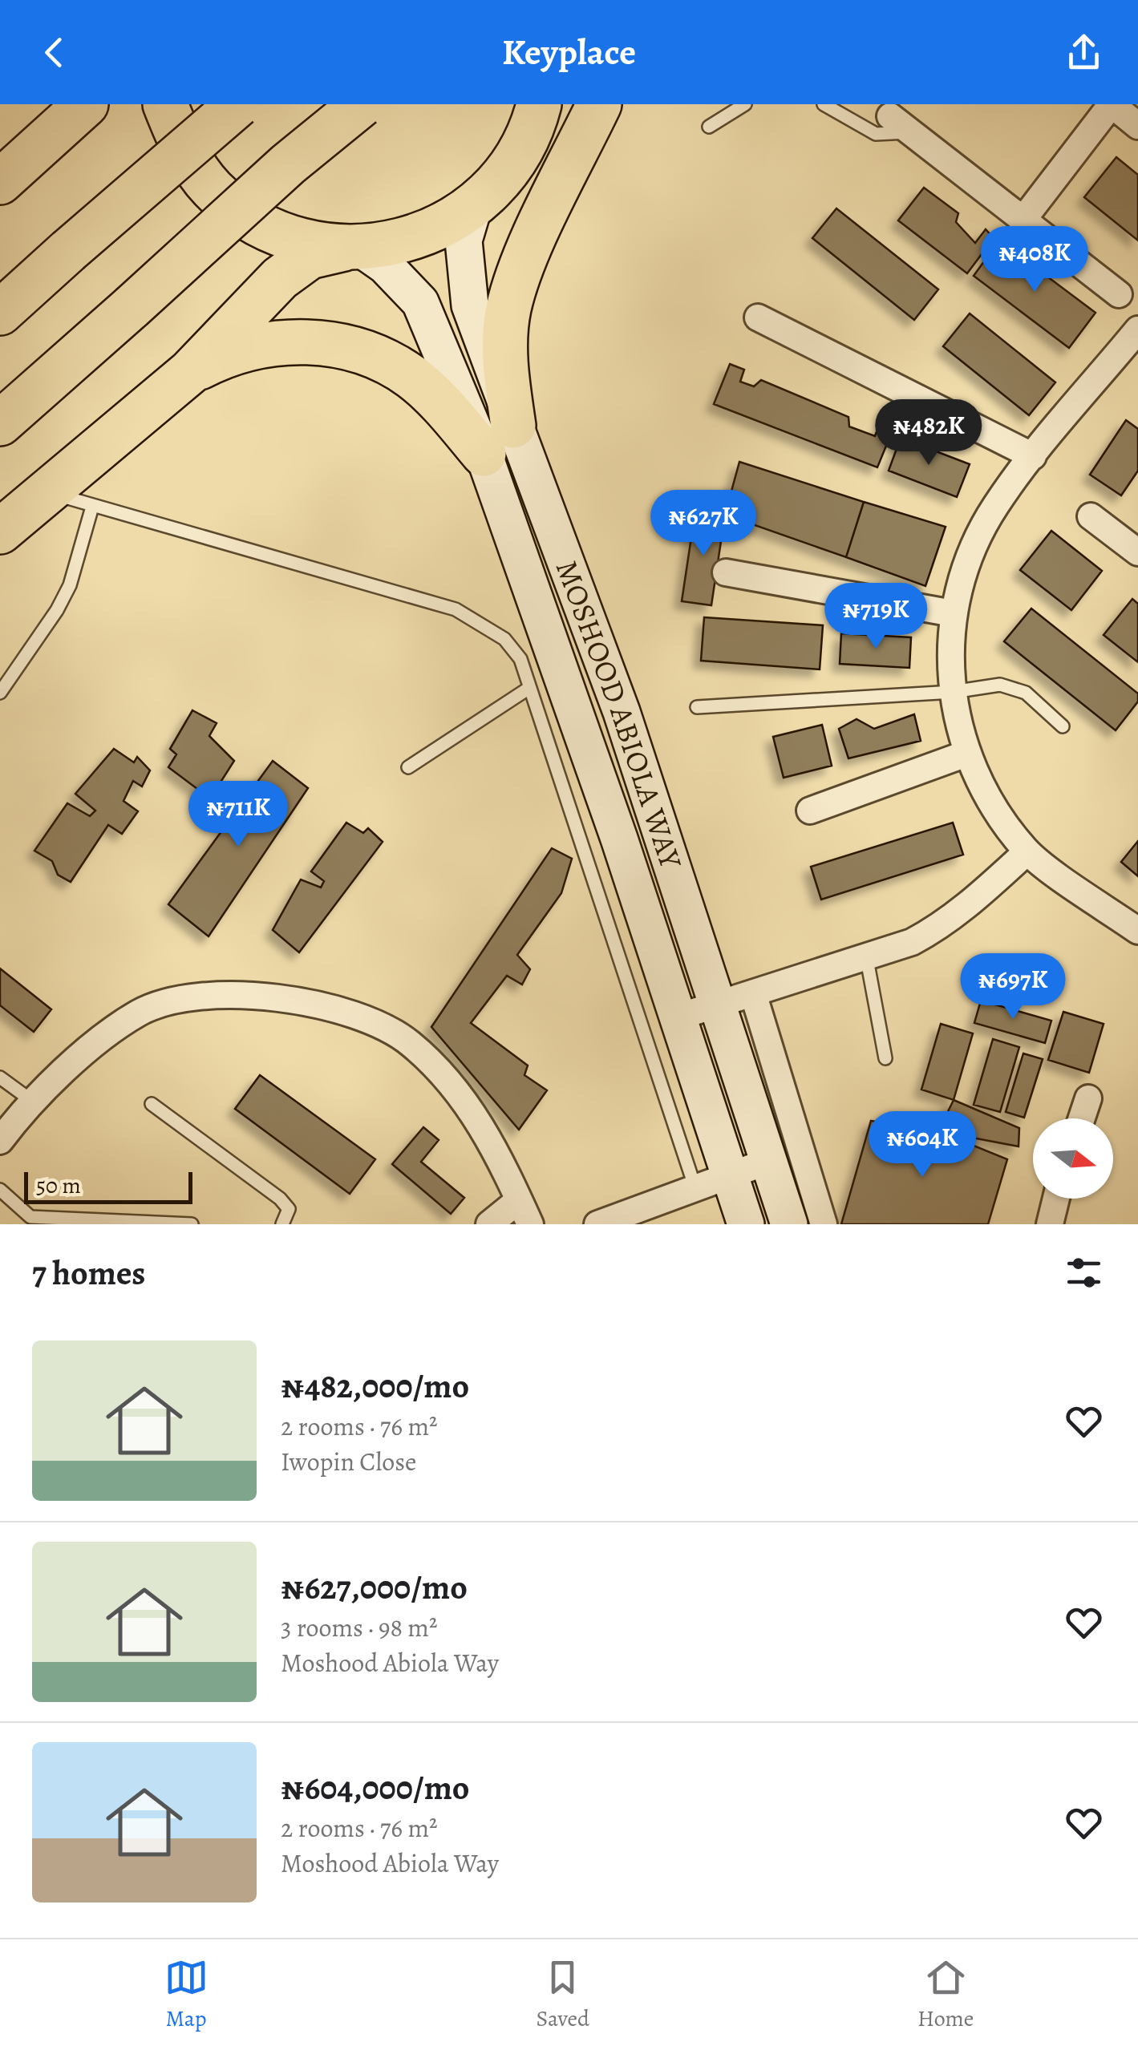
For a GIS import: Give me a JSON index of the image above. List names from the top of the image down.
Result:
{
  "streets": {
    "main road": ["MOSHOOD ABIOLA WAY"]
  },
  "scale_bar": "50 m",
  "north": "right",
  "page": {
    "header": "Keyplace",
    "price": [
      "₦408K",
      "₦482K",
      "₦627K",
      "₦719K",
      "₦711K",
      "₦697K",
      "₦604K"
    ],
    "scale": "50 m",
    "heading": "7 homes",
    "list": [
      {
        "name": "₦482,000/mo",
        "note": "2 rooms · 76 m² · Iwopin Close"
      },
      {
        "name": "₦627,000/mo",
        "note": "3 rooms · 98 m² · Moshood Abiola Way"
      },
      {
        "name": "₦604,000/mo",
        "note": "2 rooms · 76 m² · Moshood Abiola Way"
      }
    ],
    "tabs": ["Map", "Saved", "Home"]
  }
}
